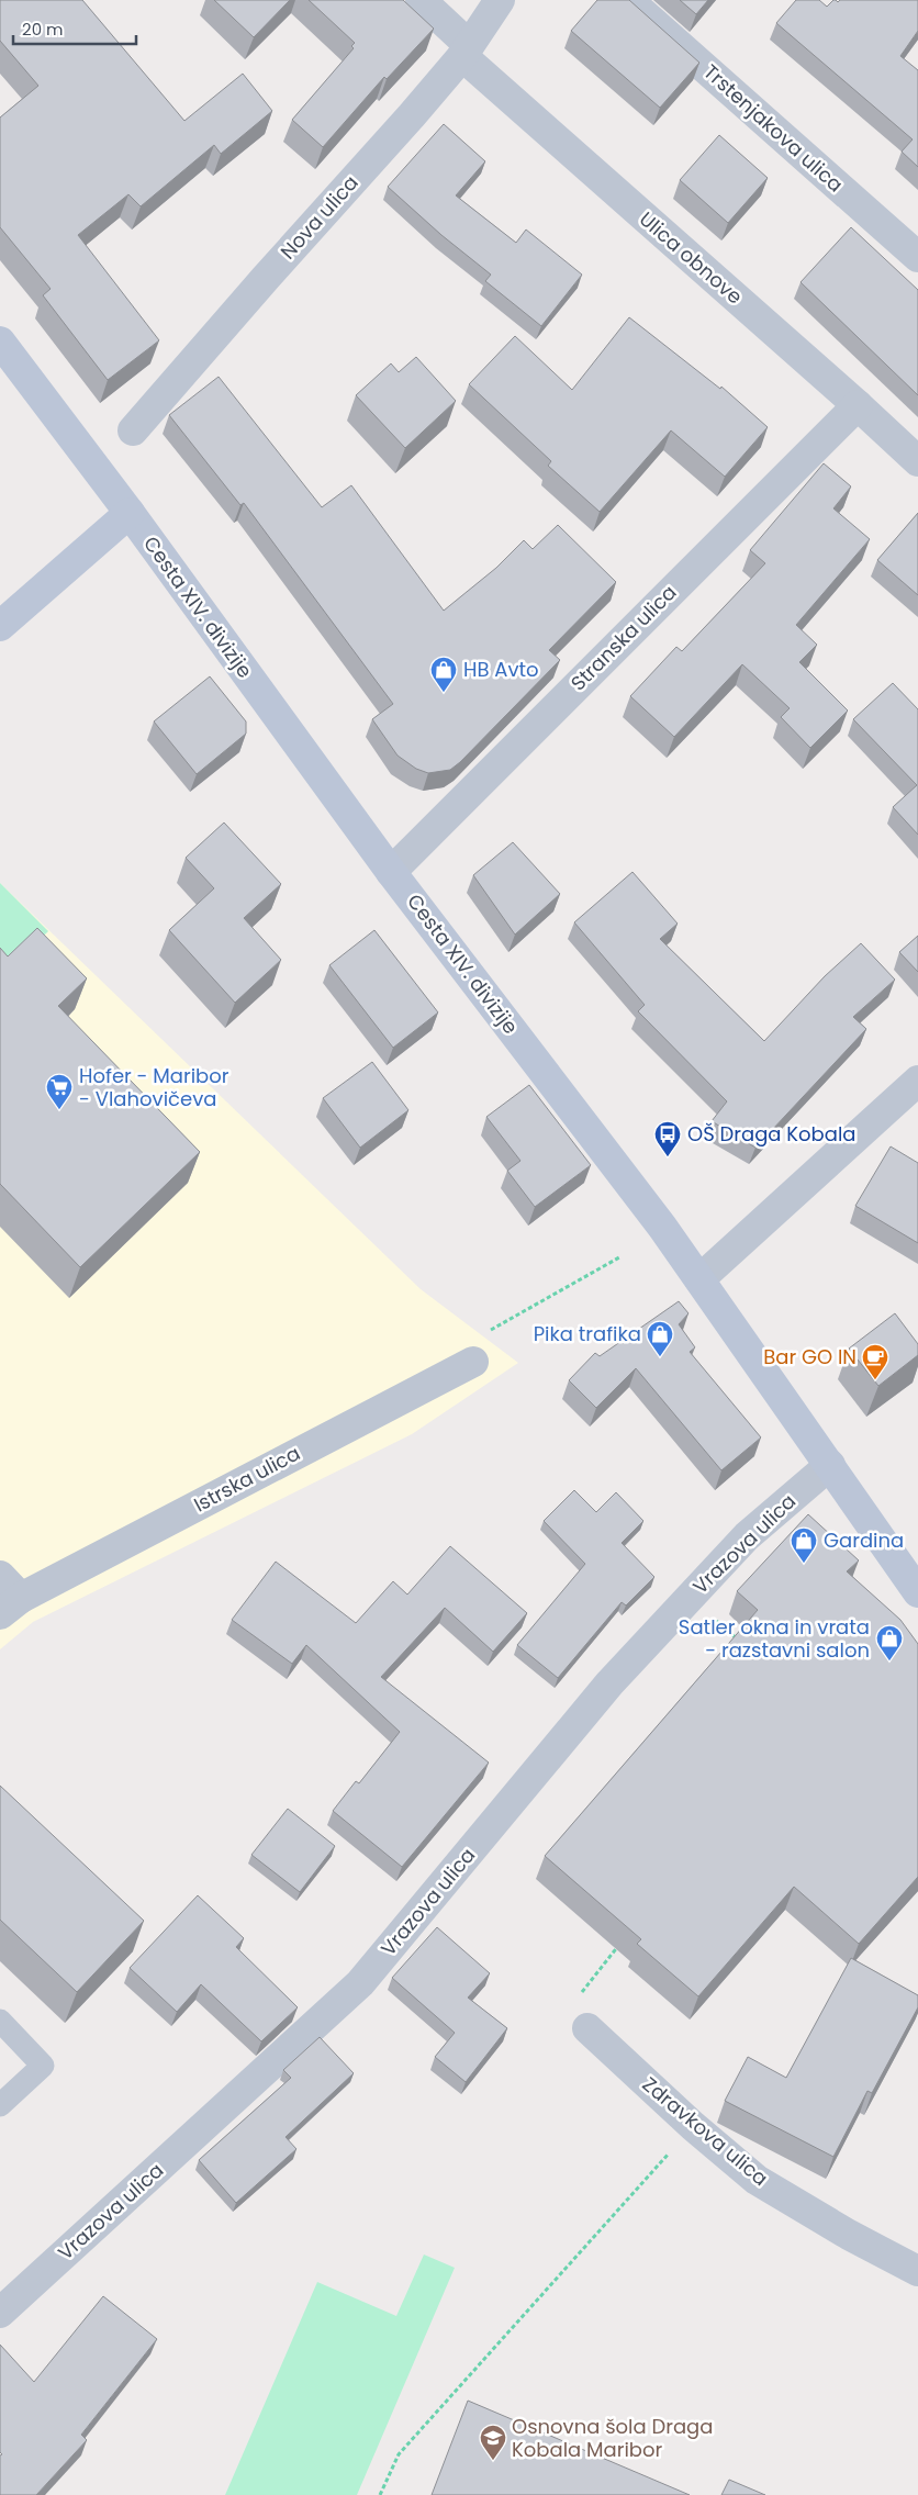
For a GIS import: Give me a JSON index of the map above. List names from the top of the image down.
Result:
{
  "streets": {
    "street": [
      "Trstenjakova ulica",
      "Nova ulica",
      "Ulica obnove",
      "Cesta XIV. divizije",
      "Stranska ulica",
      "Istrska ulica",
      "Vrazova ulica",
      "Zdravkova ulica"
    ]
  },
  "crossings": [
    ["Nova ulica", "Ulica obnove"],
    ["Ulica obnove", "Stranska ulica"],
    ["Cesta XIV. divizije", "Stranska ulica"],
    ["Cesta XIV. divizije", "Vrazova ulica"]
  ],
  "places": {
    "shop": [
      "HB Avto",
      "Pika trafika",
      "Gardina",
      "Satler okna in vrata - razstavni salon"
    ],
    "supermarket": ["Hofer - Maribor - Vlahovičeva"],
    "bus stop": ["OŠ Draga Kobala"],
    "cafe": ["Bar GO IN"],
    "school or university": ["Osnovna šola Draga Kobala Maribor"]
  },
  "scale_bar": "20 m"
}
